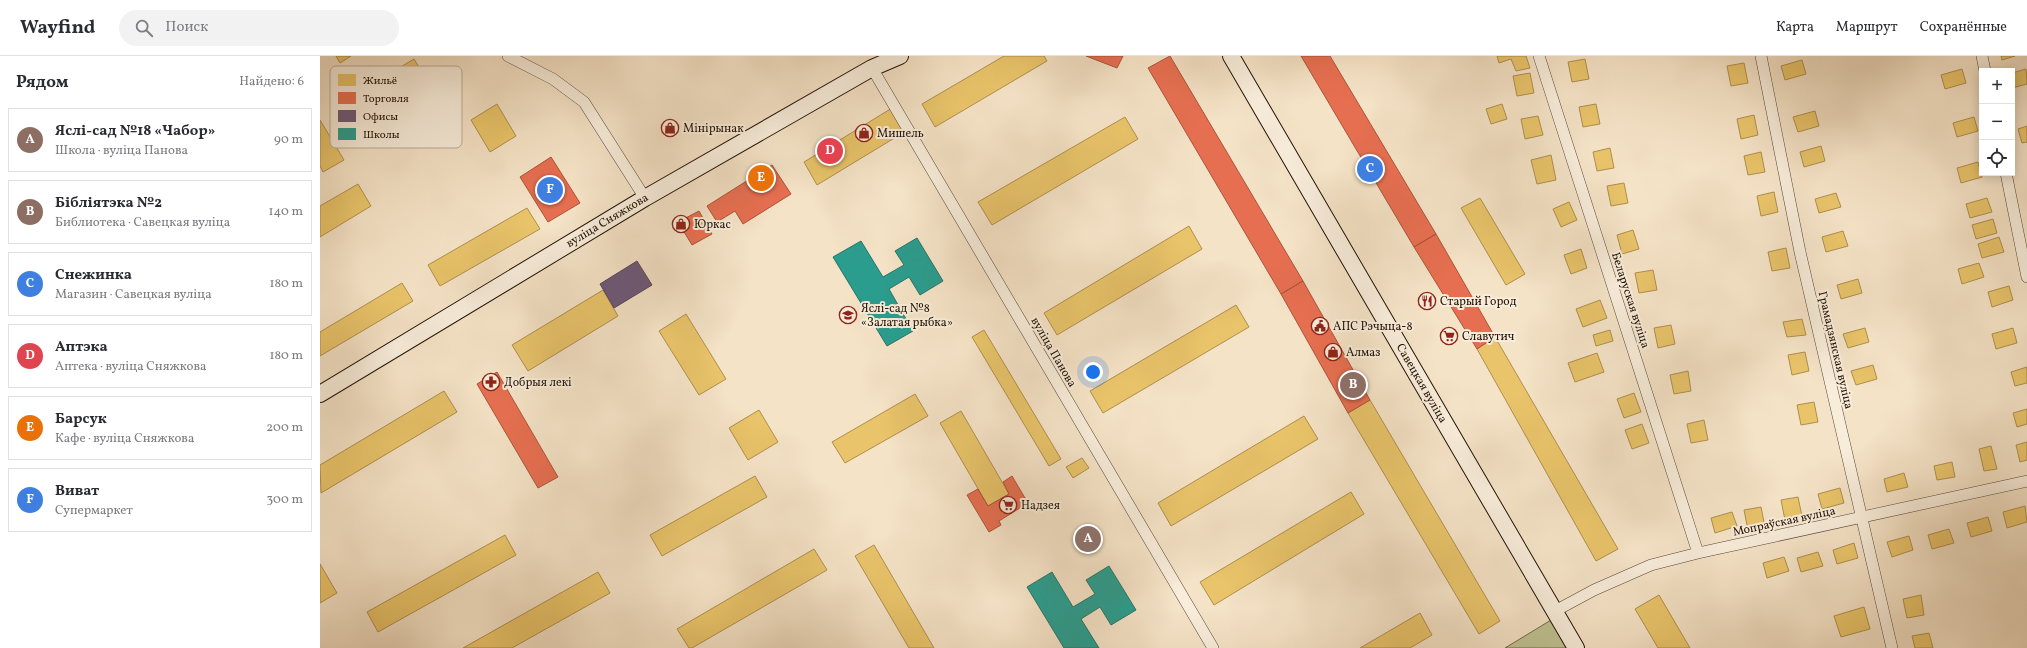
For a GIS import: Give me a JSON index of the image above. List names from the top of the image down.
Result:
{
  "streets": {
    "street": [
      "вуліца Сняжкова",
      "Беларуская вуліца",
      "Грамадзянская вуліца",
      "вуліца Панова",
      "Савецкая вуліца",
      "Мопраўская вуліца"
    ]
  },
  "crossings": [
    ["вуліца Сняжкова", "вуліца Панова"],
    ["Беларуская вуліца", "Мопраўская вуліца"],
    ["Грамадзянская вуліца", "Мопраўская вуліца"],
    ["Савецкая вуліца", "Мопраўская вуліца"]
  ],
  "places": {
    "shop": [
      "Мінірынак",
      "Мишель",
      "Юркас",
      "Алмаз"
    ],
    "restaurant": ["Старый Город"],
    "school or university": ["Яслі-сад №8 «Залатая рыбка»"],
    "public building": ["АПС Рэчыца-8"],
    "supermarket": ["Славутич", "Надзея"],
    "pharmacy": ["Добрыя лекі"]
  },
  "legend": [
    "Жильё",
    "Торговля",
    "Офисы",
    "Школы"
  ],
  "page": {
    "header": "Wayfind",
    "search": "Поиск",
    "nav": ["Карта", "Маршрут", "Сохранённые"],
    "heading": ["Рядом", "Найдено: 6"],
    "map_buttons": ["+", "−"],
    "list": [
      {
        "mark": "A",
        "name": "Яслі-сад №18 «Чабор»",
        "note": "Школа · вуліца Панова",
        "value": "90 m"
      },
      {
        "mark": "B",
        "name": "Бібліятэка №2",
        "note": "Библиотека · Савецкая вуліца",
        "value": "140 m"
      },
      {
        "mark": "C",
        "name": "Снежинка",
        "note": "Магазин · Савецкая вуліца",
        "value": "180 m"
      },
      {
        "mark": "D",
        "name": "Аптэка",
        "note": "Аптека · вуліца Сняжкова",
        "value": "180 m"
      },
      {
        "mark": "E",
        "name": "Барсук",
        "note": "Кафе · вуліца Сняжкова",
        "value": "200 m"
      },
      {
        "mark": "F",
        "name": "Виват",
        "note": "Супермаркет",
        "value": "300 m"
      }
    ],
    "pins": [
      "D",
      "C",
      "E",
      "F",
      "B",
      "A"
    ]
  }
}
